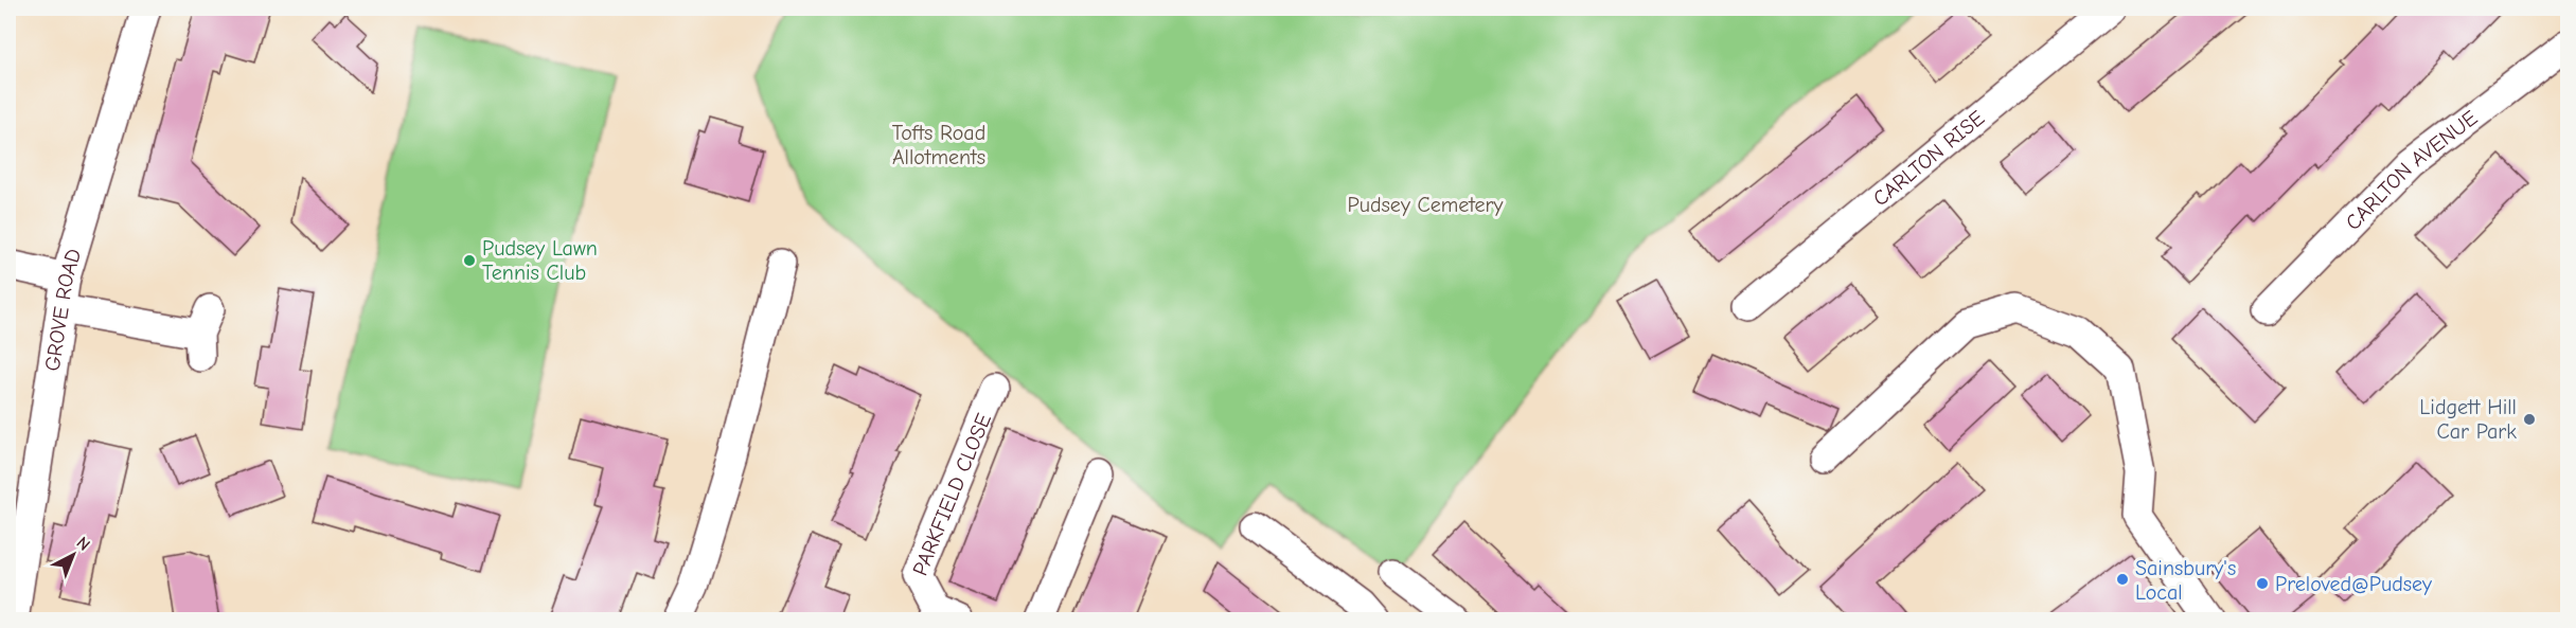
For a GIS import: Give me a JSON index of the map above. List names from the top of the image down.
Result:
{
  "streets": {
    "street": [
      "CARLTON RISE",
      "CARLTON AVENUE",
      "GROVE ROAD",
      "PARKFIELD CLOSE"
    ]
  },
  "parks": ["Tofts Road Allotments", "Pudsey Cemetery"],
  "places": [
    "Pudsey Lawn Tennis Club",
    "Lidgett Hill Car Park",
    "Sainsbury's Local",
    "Preloved@Pudsey"
  ],
  "north": "top right"
}
